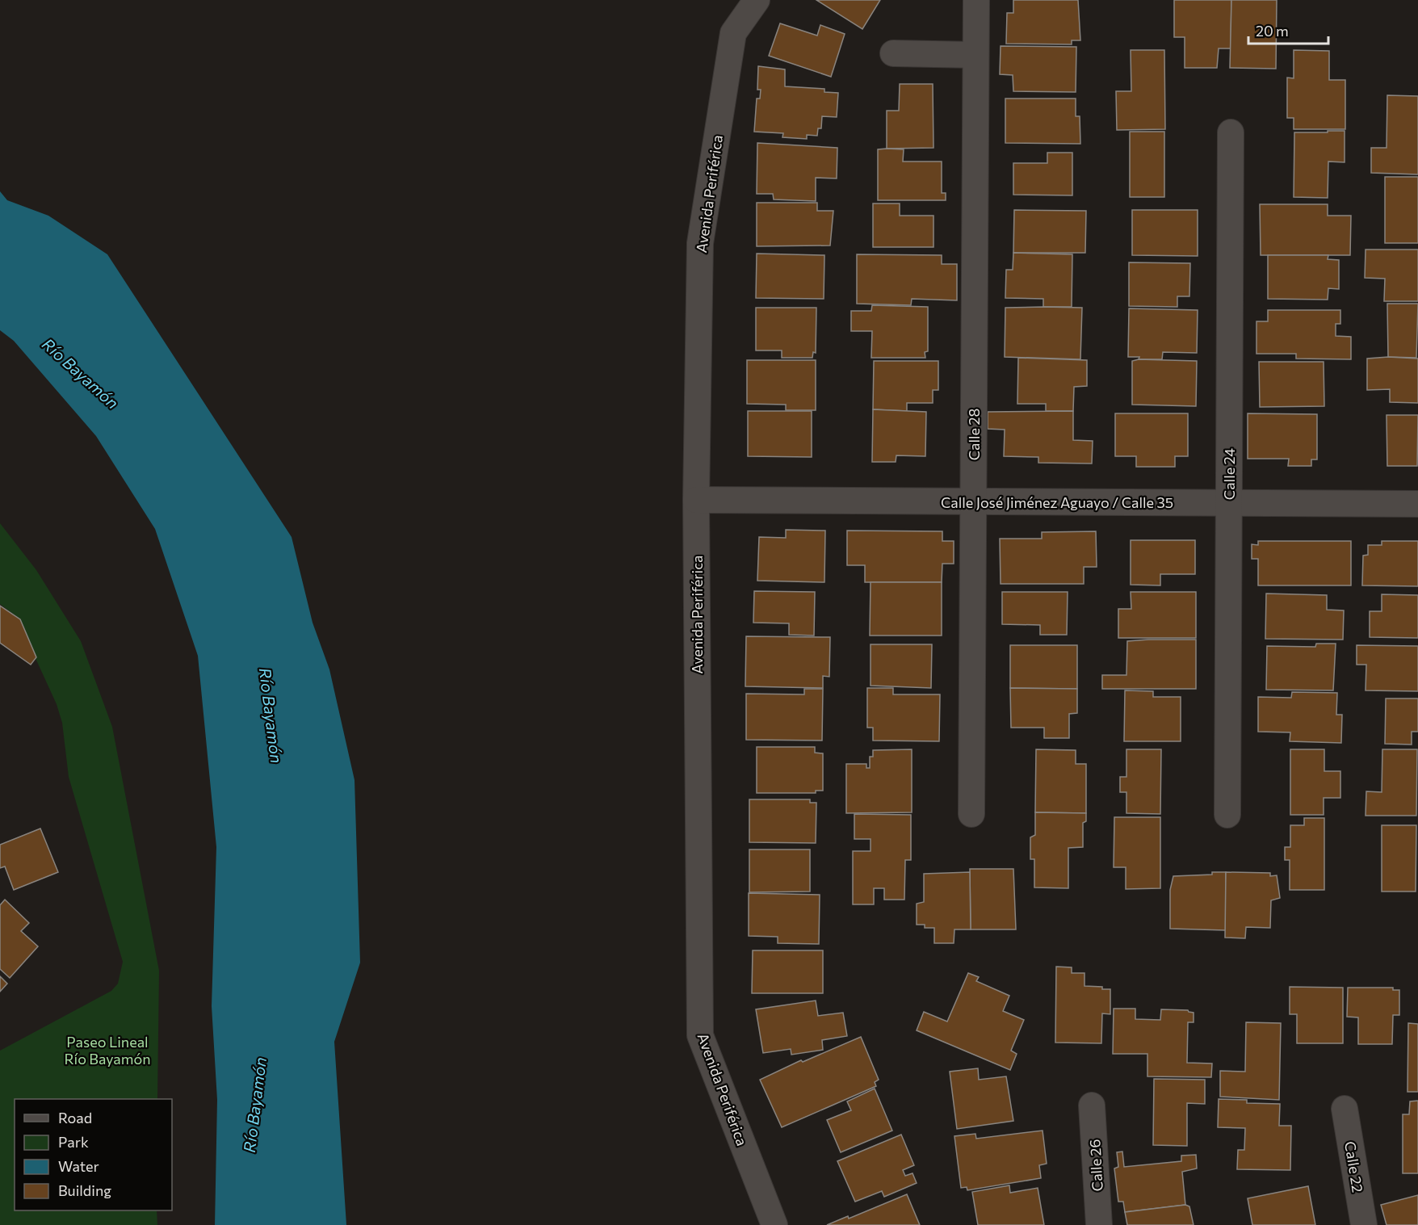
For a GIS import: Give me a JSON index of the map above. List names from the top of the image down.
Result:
{
  "streets": {
    "street": [
      "Avenida Periférica",
      "Calle 28",
      "Calle 24",
      "Calle José Jiménez Aguayo / Calle 35",
      "Calle 26",
      "Calle 22"
    ]
  },
  "crossings": [
    ["Avenida Periférica", "Calle José Jiménez Aguayo / Calle 35"],
    ["Calle 28", "Calle José Jiménez Aguayo / Calle 35"],
    ["Calle 24", "Calle José Jiménez Aguayo / Calle 35"]
  ],
  "water": ["Río Bayamón"],
  "parks": ["Paseo Lineal Río Bayamón"],
  "legend": [
    "Road",
    "Park",
    "Water",
    "Building"
  ],
  "scale_bar": "20 m"
}
